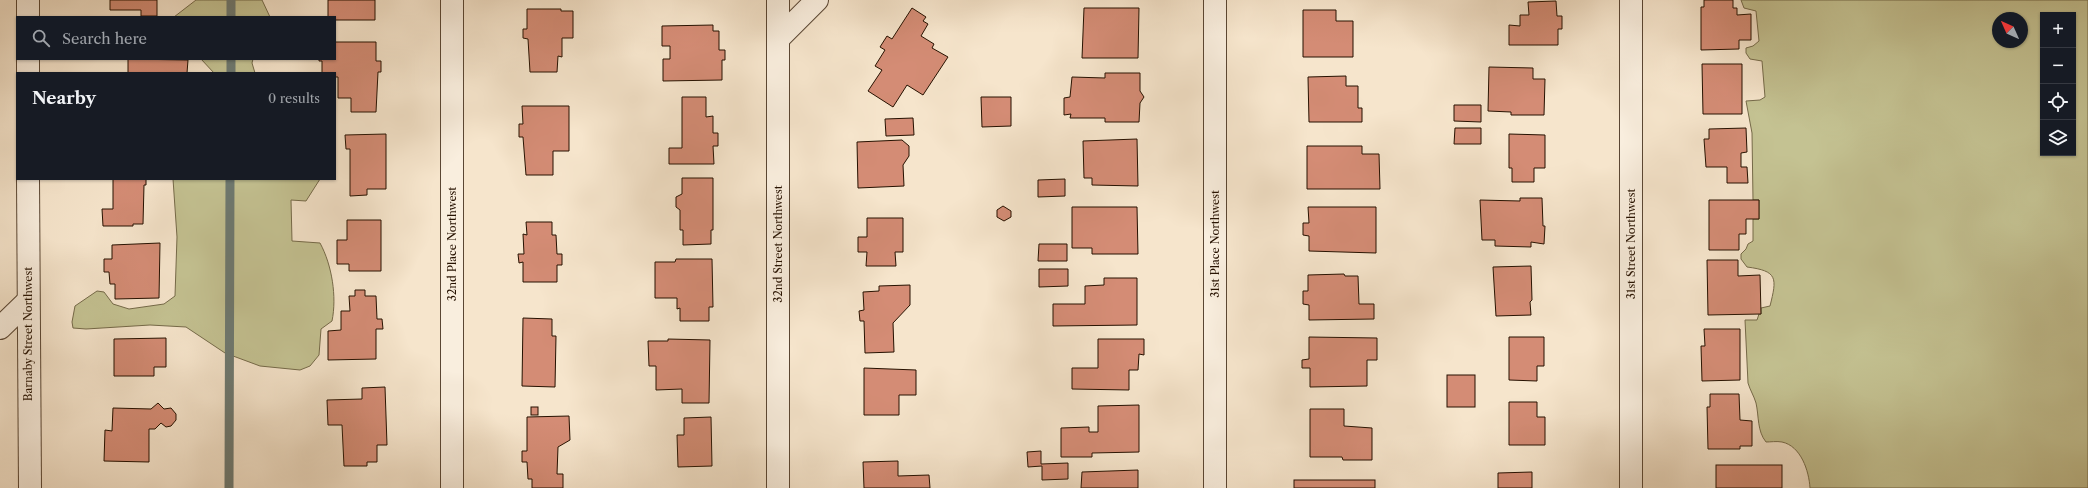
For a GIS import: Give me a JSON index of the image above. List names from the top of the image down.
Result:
{
  "streets": {
    "street": [
      "32nd Place Northwest",
      "32nd Street Northwest",
      "31st Place Northwest",
      "31st Street Northwest",
      "Barnaby Street Northwest"
    ]
  },
  "north": "top left",
  "page": {
    "map_buttons": ["+", "−"],
    "search": "Search here",
    "heading": ["Nearby", "0 results"]
  }
}
